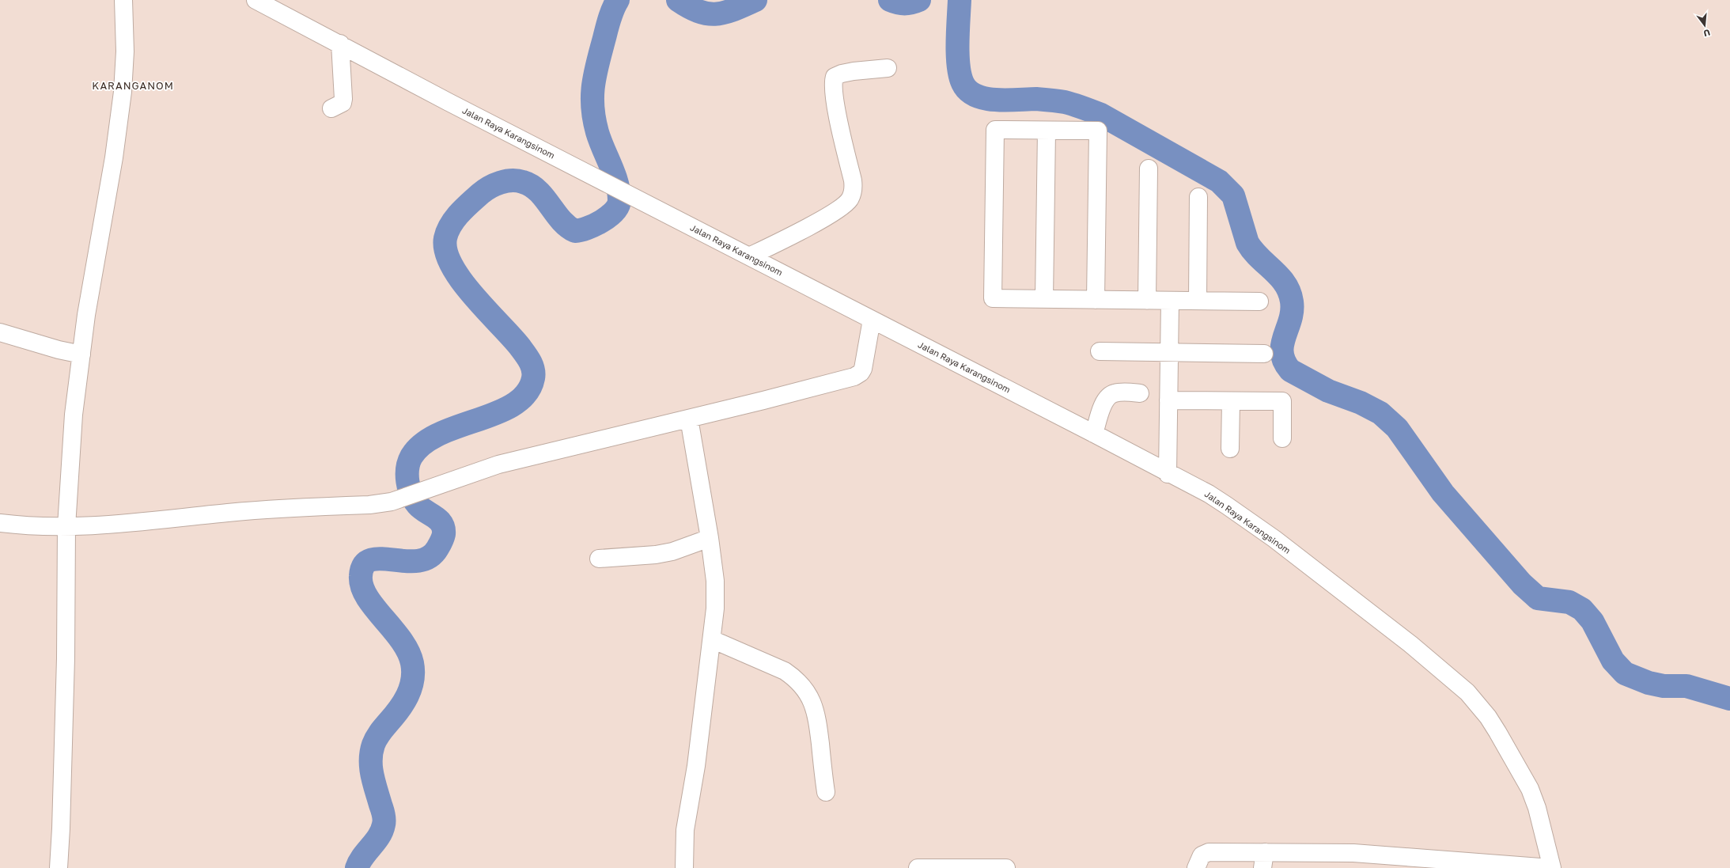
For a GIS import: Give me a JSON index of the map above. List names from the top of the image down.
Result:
{
  "streets": {
    "street": ["Jalan Raya Karangsinom"]
  },
  "districts": ["KARANGANOM"],
  "north": "bottom"
}
